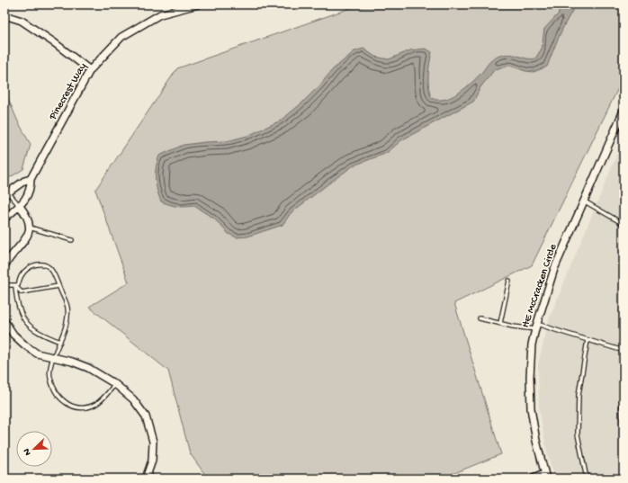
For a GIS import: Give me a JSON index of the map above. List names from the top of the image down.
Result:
{
  "streets": {
    "street": ["Pinecrest Way", "HE McCracken Circle"]
  },
  "north": "bottom left"
}
